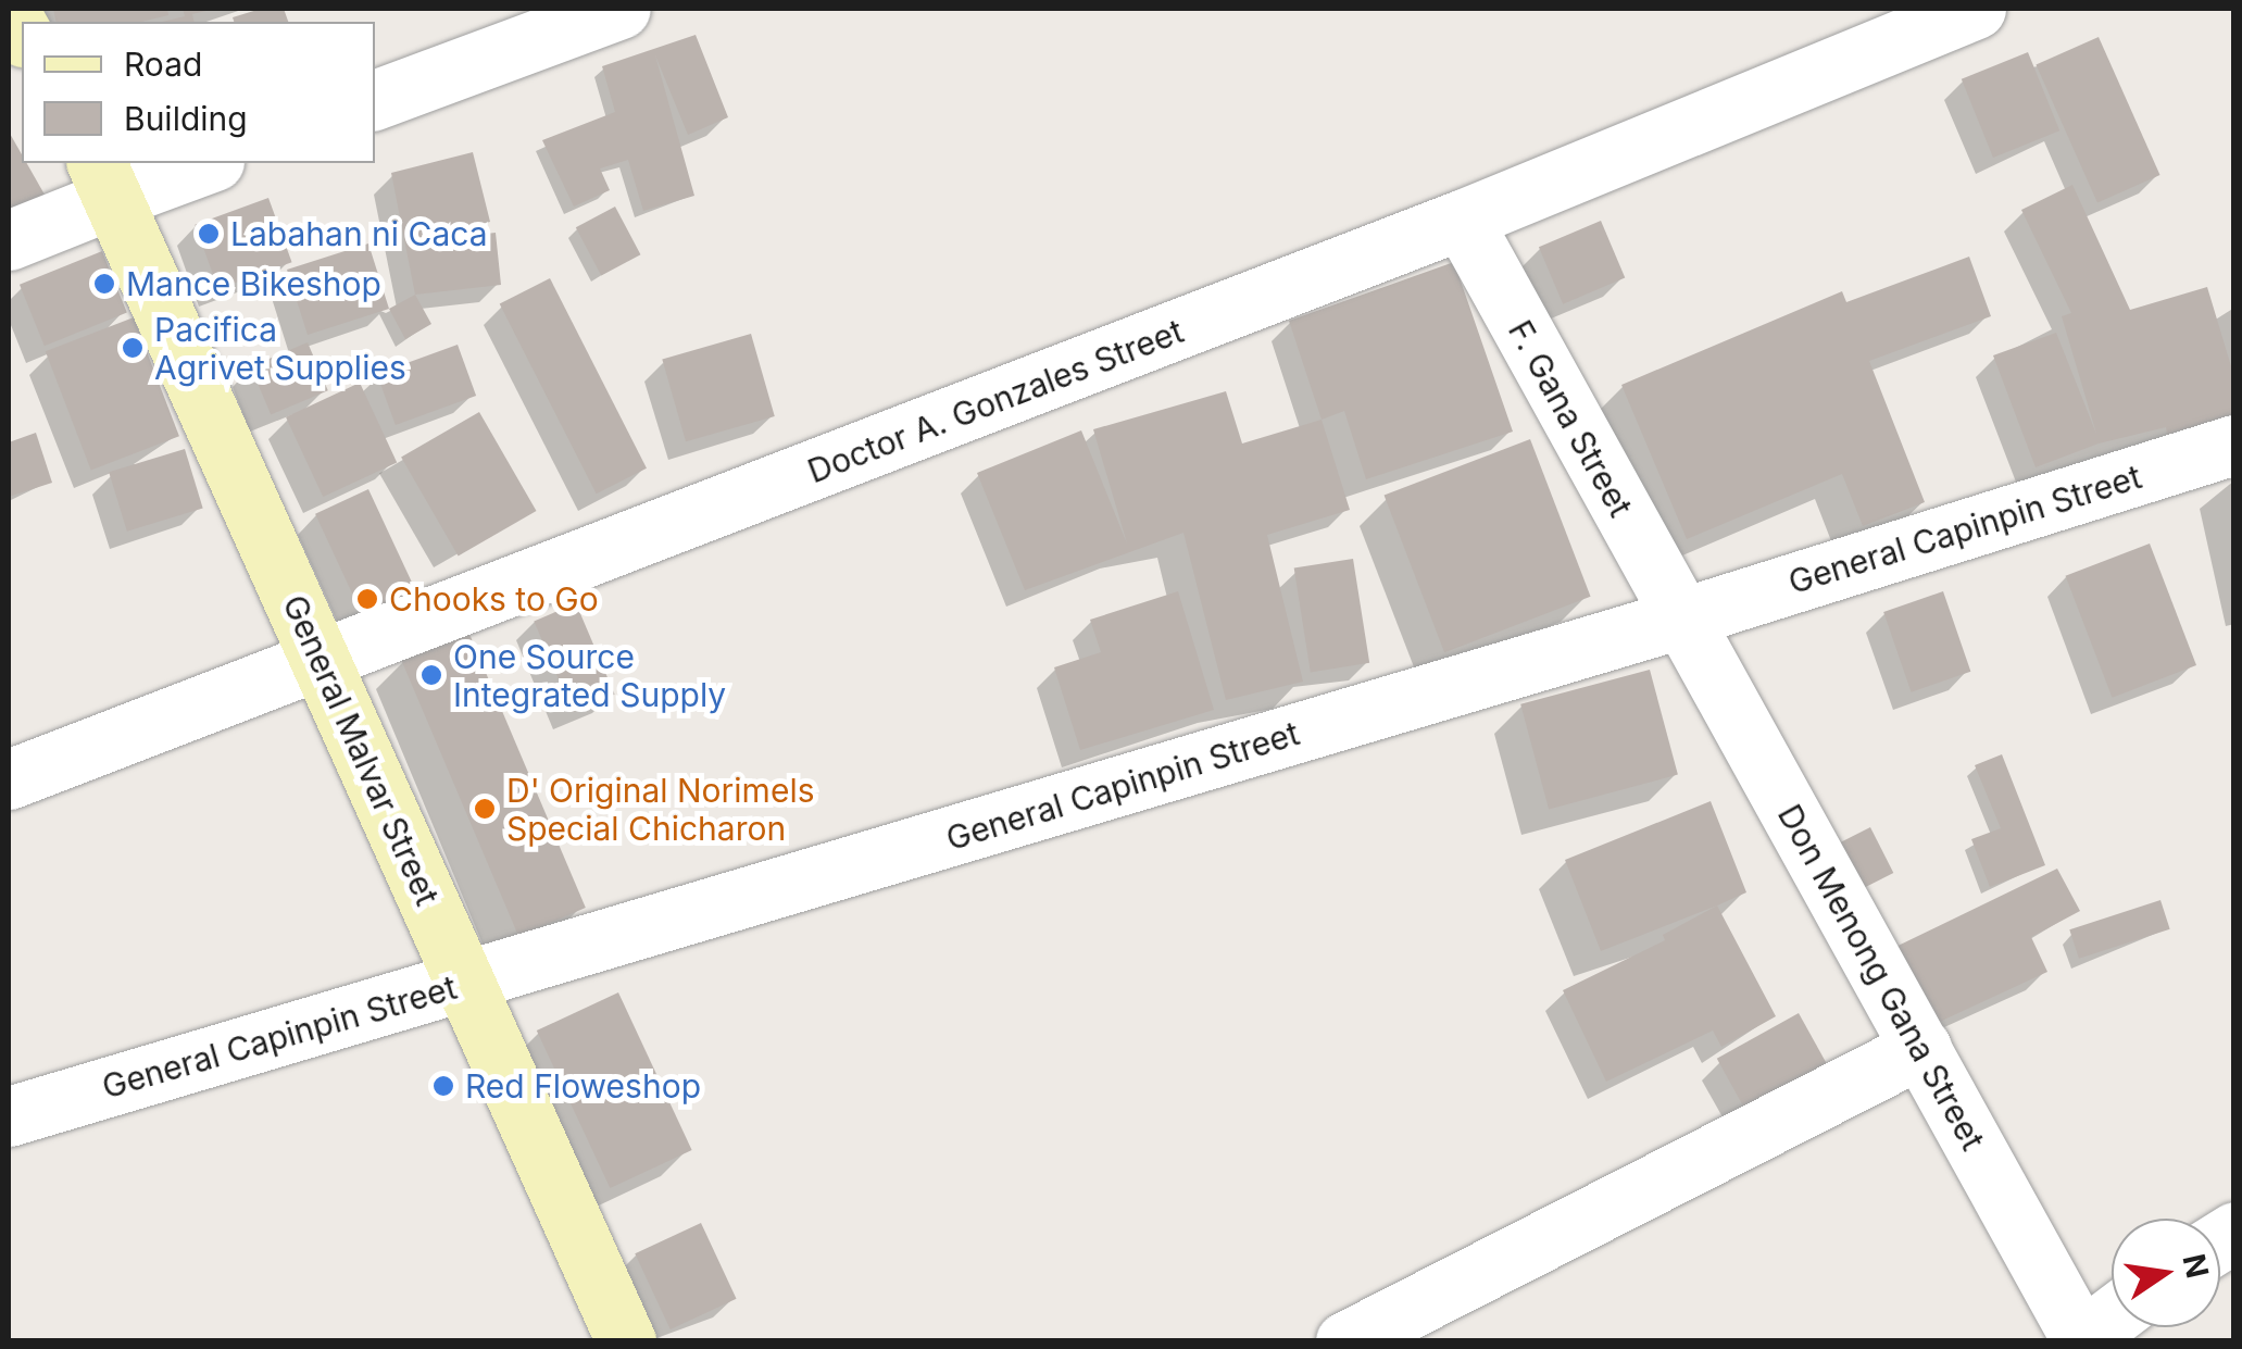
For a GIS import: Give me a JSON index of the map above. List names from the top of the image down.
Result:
{
  "streets": {
    "main road": ["General Malvar Street"],
    "street": [
      "Doctor A. Gonzales Street",
      "F. Gana Street",
      "General Capinpin Street",
      "Don Menong Gana Street"
    ]
  },
  "crossings": [
    ["Doctor A. Gonzales Street", "F. Gana Street"],
    ["Doctor A. Gonzales Street", "General Malvar Street"],
    ["F. Gana Street", "General Capinpin Street"],
    ["F. Gana Street", "Don Menong Gana Street"],
    ["General Capinpin Street", "General Malvar Street"],
    ["General Capinpin Street", "Don Menong Gana Street"]
  ],
  "places": [
    "Labahan ni Caca",
    "Mance Bikeshop",
    "Pacifica Agrivet Supplies",
    "Chooks to Go",
    "One Source Integrated Supply",
    "D' Original Norimels Special Chicharon",
    "Red Floweshop"
  ],
  "legend": ["Road", "Building"],
  "north": "right"
}
